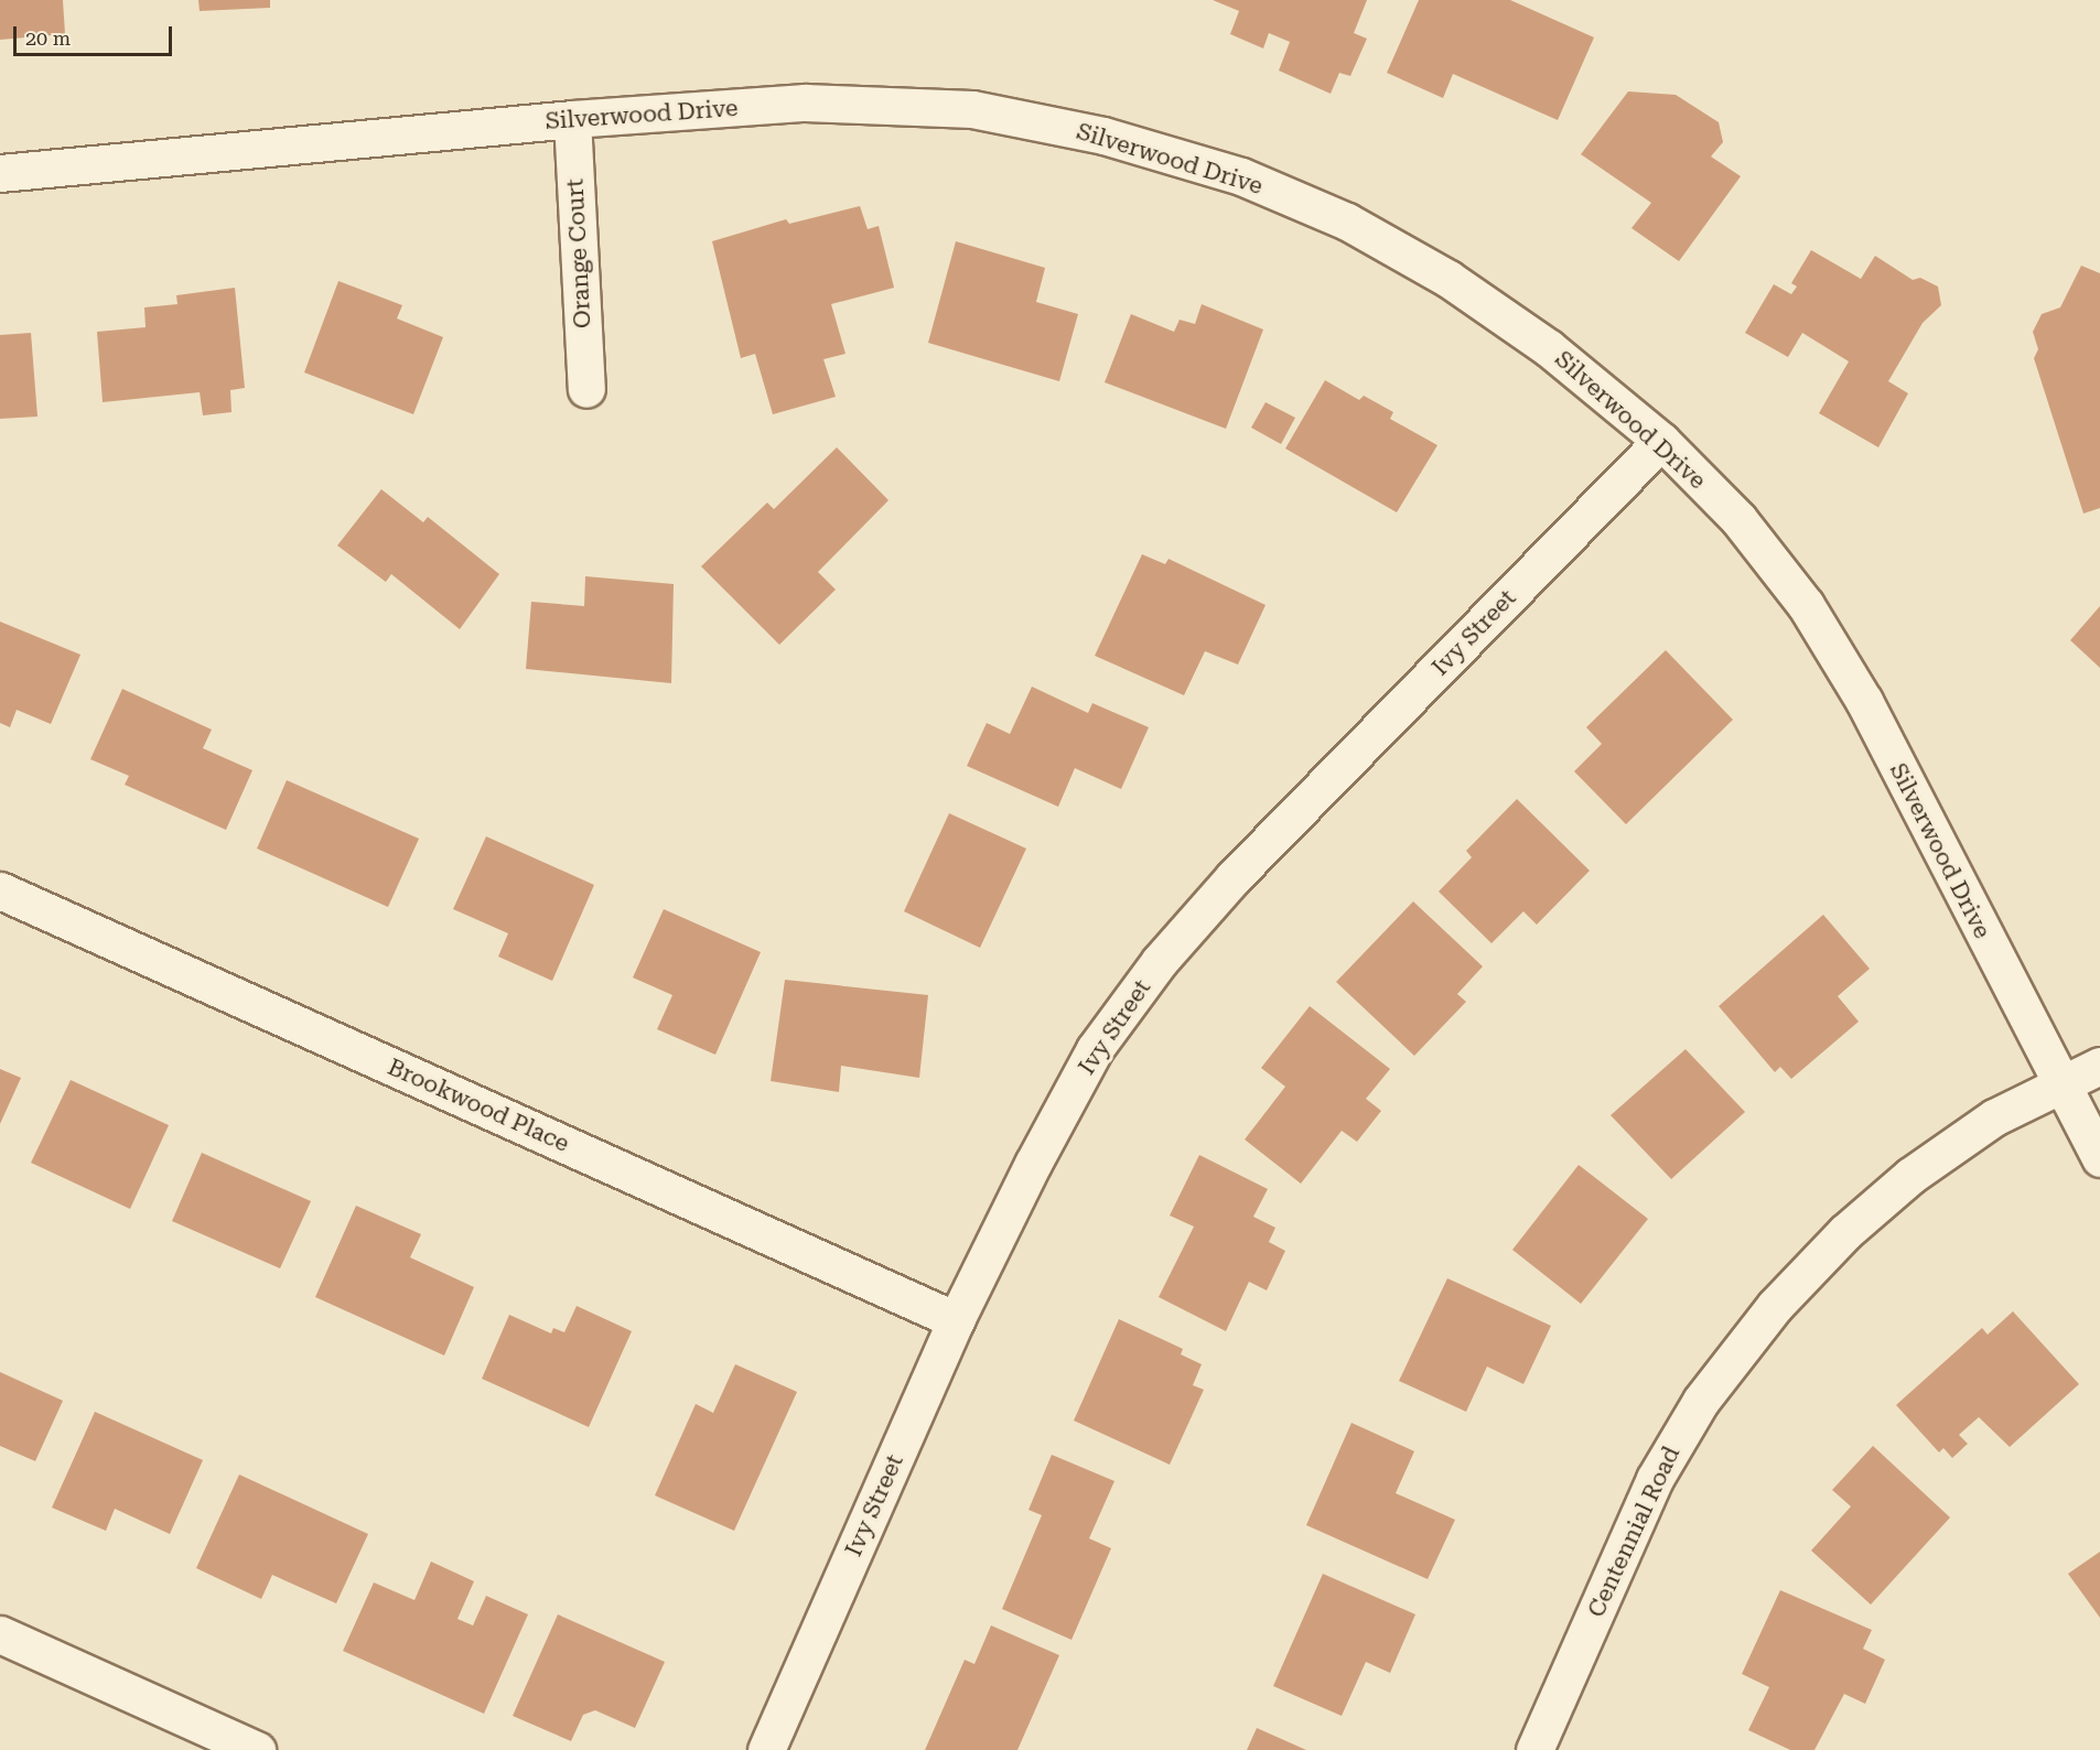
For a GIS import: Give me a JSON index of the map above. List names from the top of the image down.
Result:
{
  "streets": {
    "street": [
      "Silverwood Drive",
      "Orange Court",
      "Ivy Street",
      "Brookwood Place",
      "Centennial Road"
    ]
  },
  "crossings": [
    ["Silverwood Drive", "Orange Court"],
    ["Silverwood Drive", "Ivy Street"],
    ["Silverwood Drive", "Centennial Road"],
    ["Ivy Street", "Brookwood Place"]
  ],
  "scale_bar": "20 m"
}
